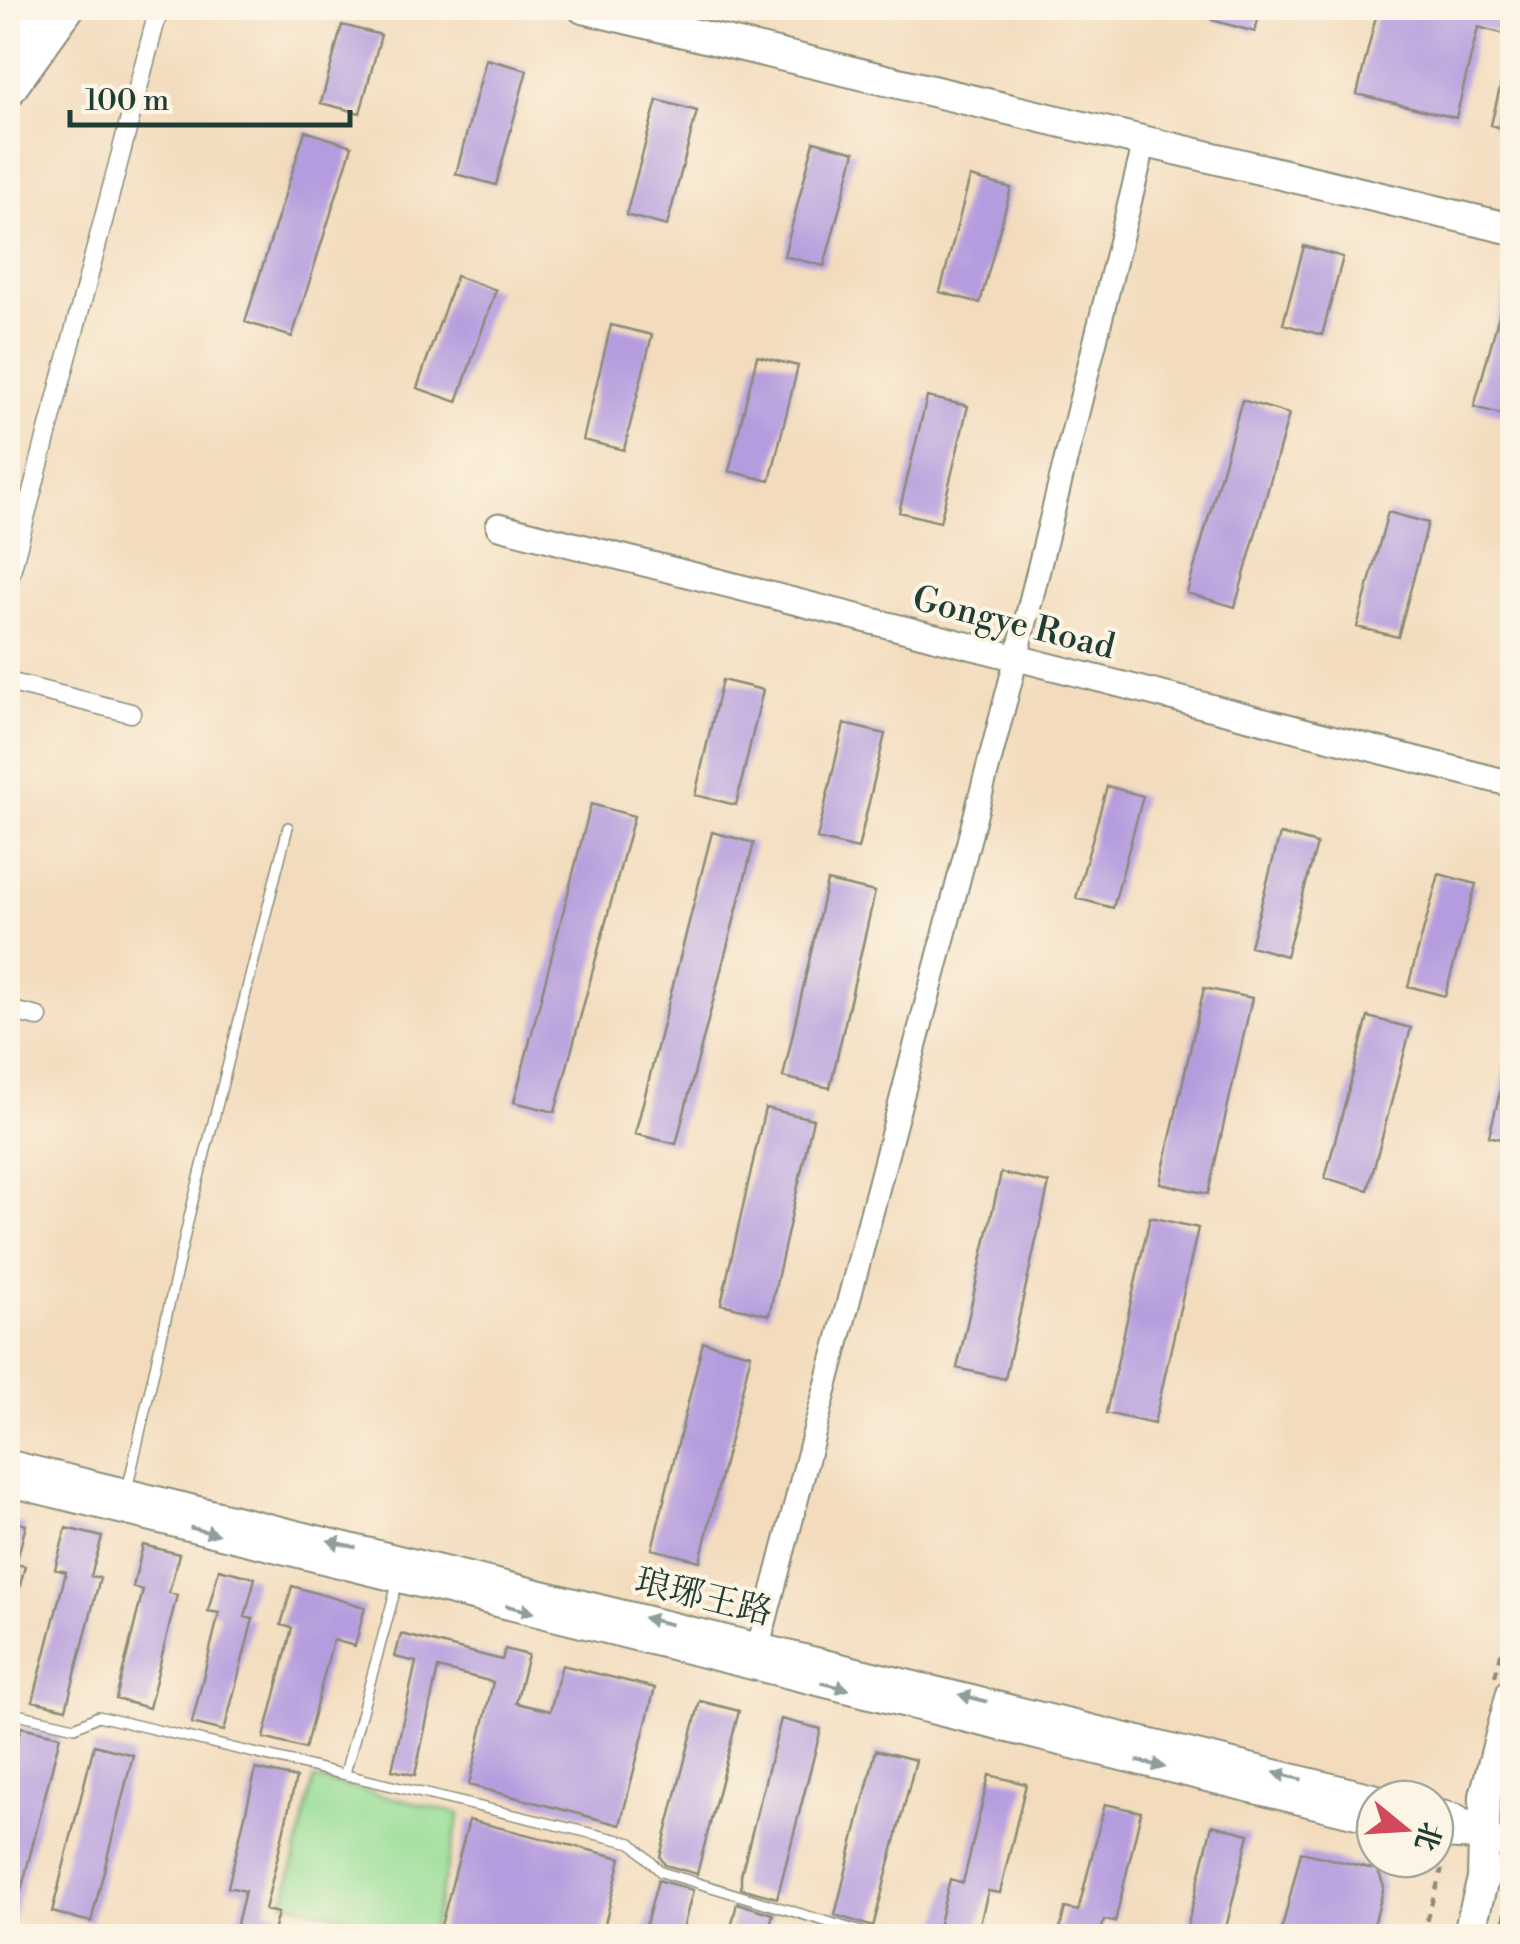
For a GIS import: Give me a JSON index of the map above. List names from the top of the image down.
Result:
{
  "streets": {
    "main road": ["Gongye Road", "琅琊王路"]
  },
  "scale_bar": "100 m",
  "north": "right"
}
